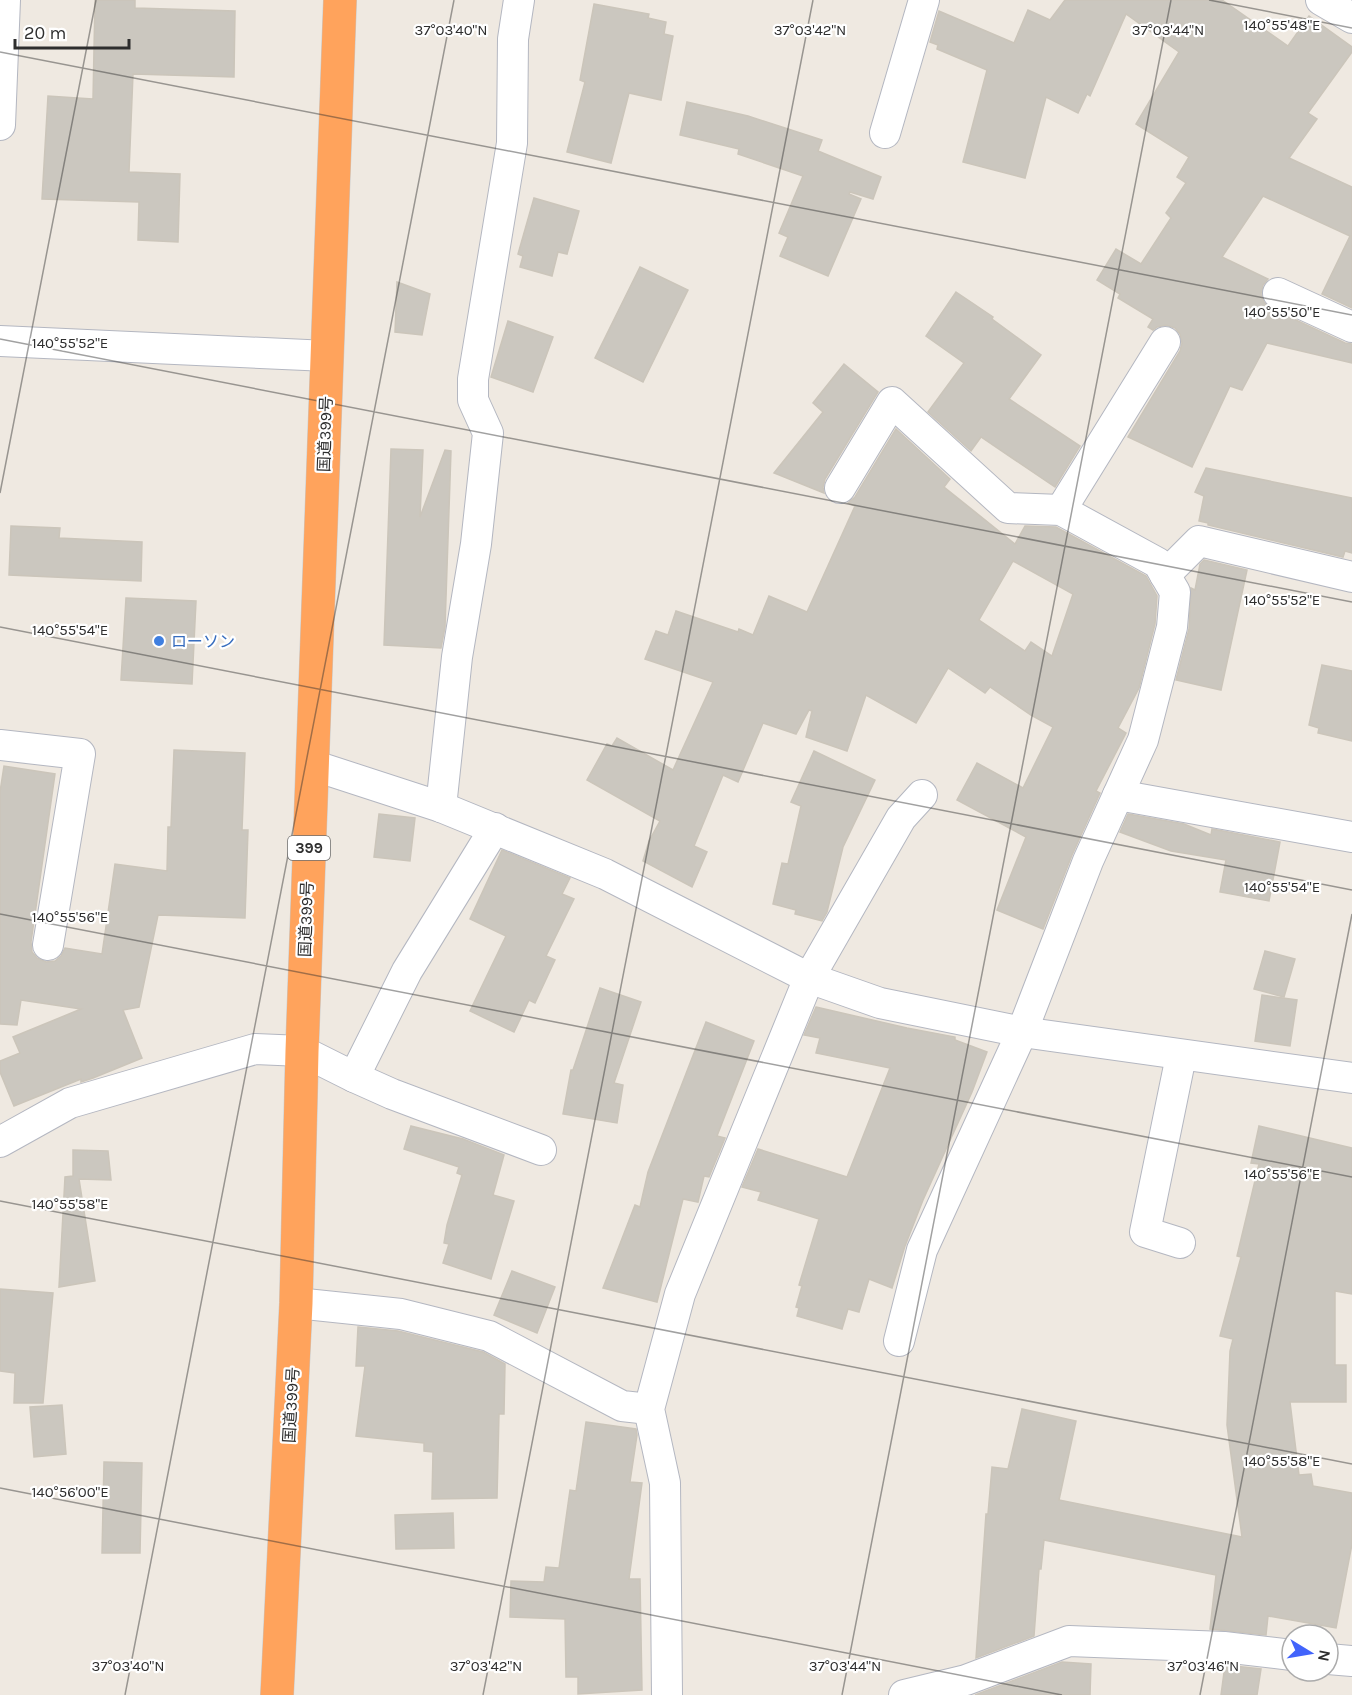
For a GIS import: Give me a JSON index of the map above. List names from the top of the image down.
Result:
{
  "streets": {
    "highway": ["国道399号", "399"]
  },
  "places": ["ローソン"],
  "scale_bar": "20 m",
  "north": "right",
  "coordinates": [
    "140°55'48\"E",
    "37°03'40\"N",
    "37°03'42\"N",
    "37°03'44\"N",
    "140°55'50\"E",
    "140°55'52\"E",
    "140°55'54\"E",
    "140°55'56\"E",
    "140°55'58\"E",
    "140°56'00\"E",
    "37°03'46\"N"
  ]
}
